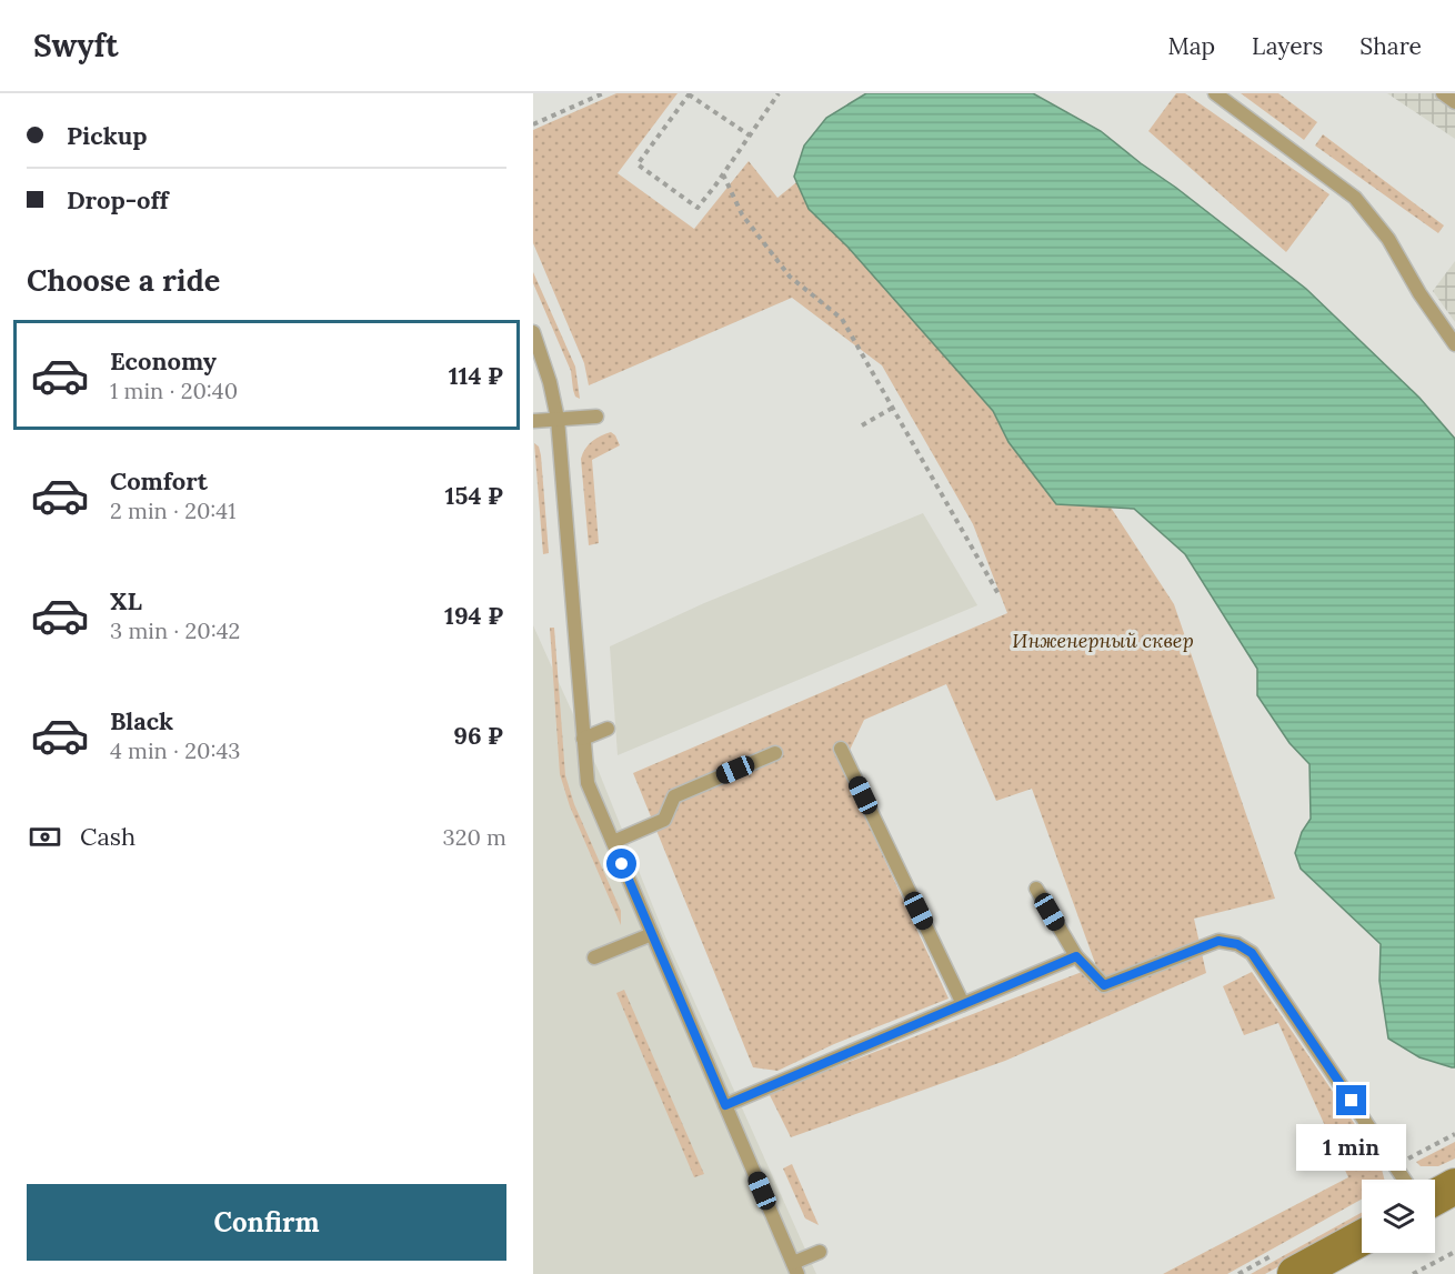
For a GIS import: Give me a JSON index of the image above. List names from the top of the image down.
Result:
{
  "parks": ["Инженерный сквер"],
  "page": {
    "header": "Swyft",
    "nav": ["Map", "Layers", "Share"],
    "banner": ["Pickup", "Drop-off"],
    "heading": "Choose a ride",
    "list": [
      {
        "name": "Economy",
        "note": "1 min · 20:40",
        "value": "114 ₽"
      },
      {
        "name": "Comfort",
        "note": "2 min · 20:41",
        "value": "154 ₽"
      },
      {
        "name": "XL",
        "note": "3 min · 20:42",
        "value": "194 ₽"
      },
      {
        "name": "Black",
        "note": "4 min · 20:43",
        "value": "96 ₽"
      }
    ],
    "pay": ["Cash", "320 m"],
    "bubble": "1 min",
    "buttons": "Confirm"
  }
}
